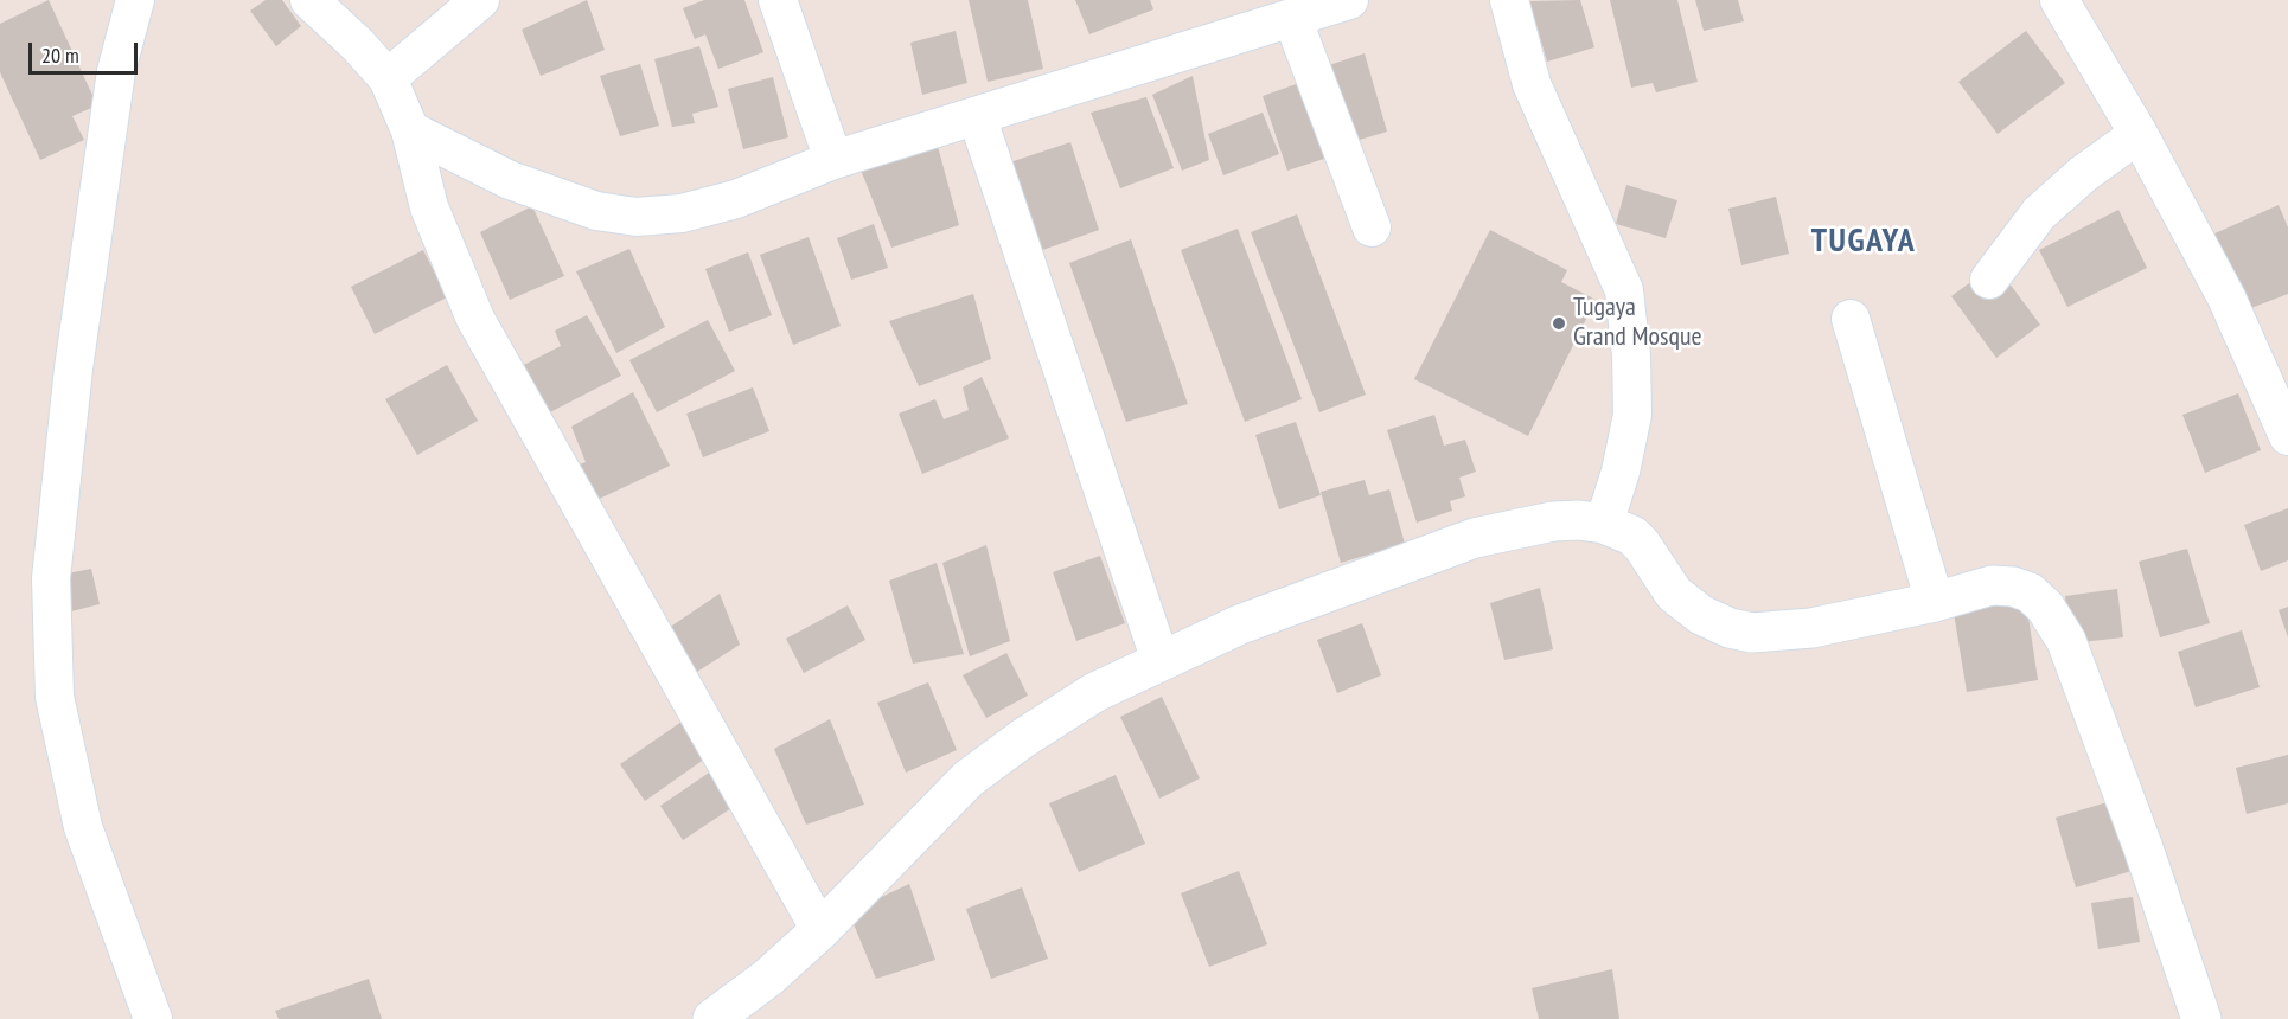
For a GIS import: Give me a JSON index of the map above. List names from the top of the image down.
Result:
{
  "districts": ["TUGAYA"],
  "places": ["Tugaya Grand Mosque"],
  "scale_bar": "20 m"
}
